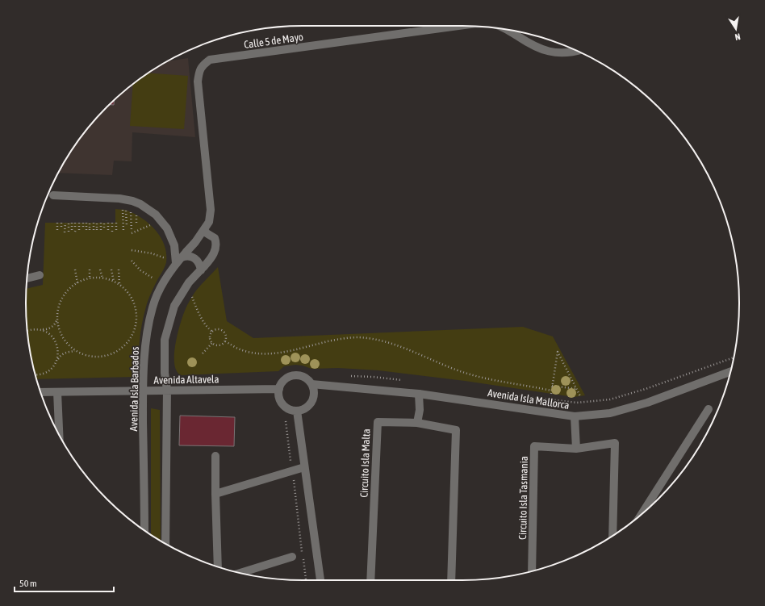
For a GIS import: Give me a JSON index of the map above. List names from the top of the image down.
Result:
{
  "streets": {
    "street": [
      "Calle 5 de Mayo",
      "Avenida Altavela",
      "Avenida Isla Barbados",
      "Avenida Isla Mallorca",
      "Circuito Isla Malta",
      "Circuito Isla Tasmania"
    ]
  },
  "crossings": [
    ["Calle 5 de Mayo", "Avenida Isla Barbados"],
    ["Avenida Altavela", "Avenida Isla Barbados"],
    ["Avenida Altavela", "Avenida Isla Mallorca"]
  ],
  "scale_bar": "50 m",
  "north": "bottom"
}
